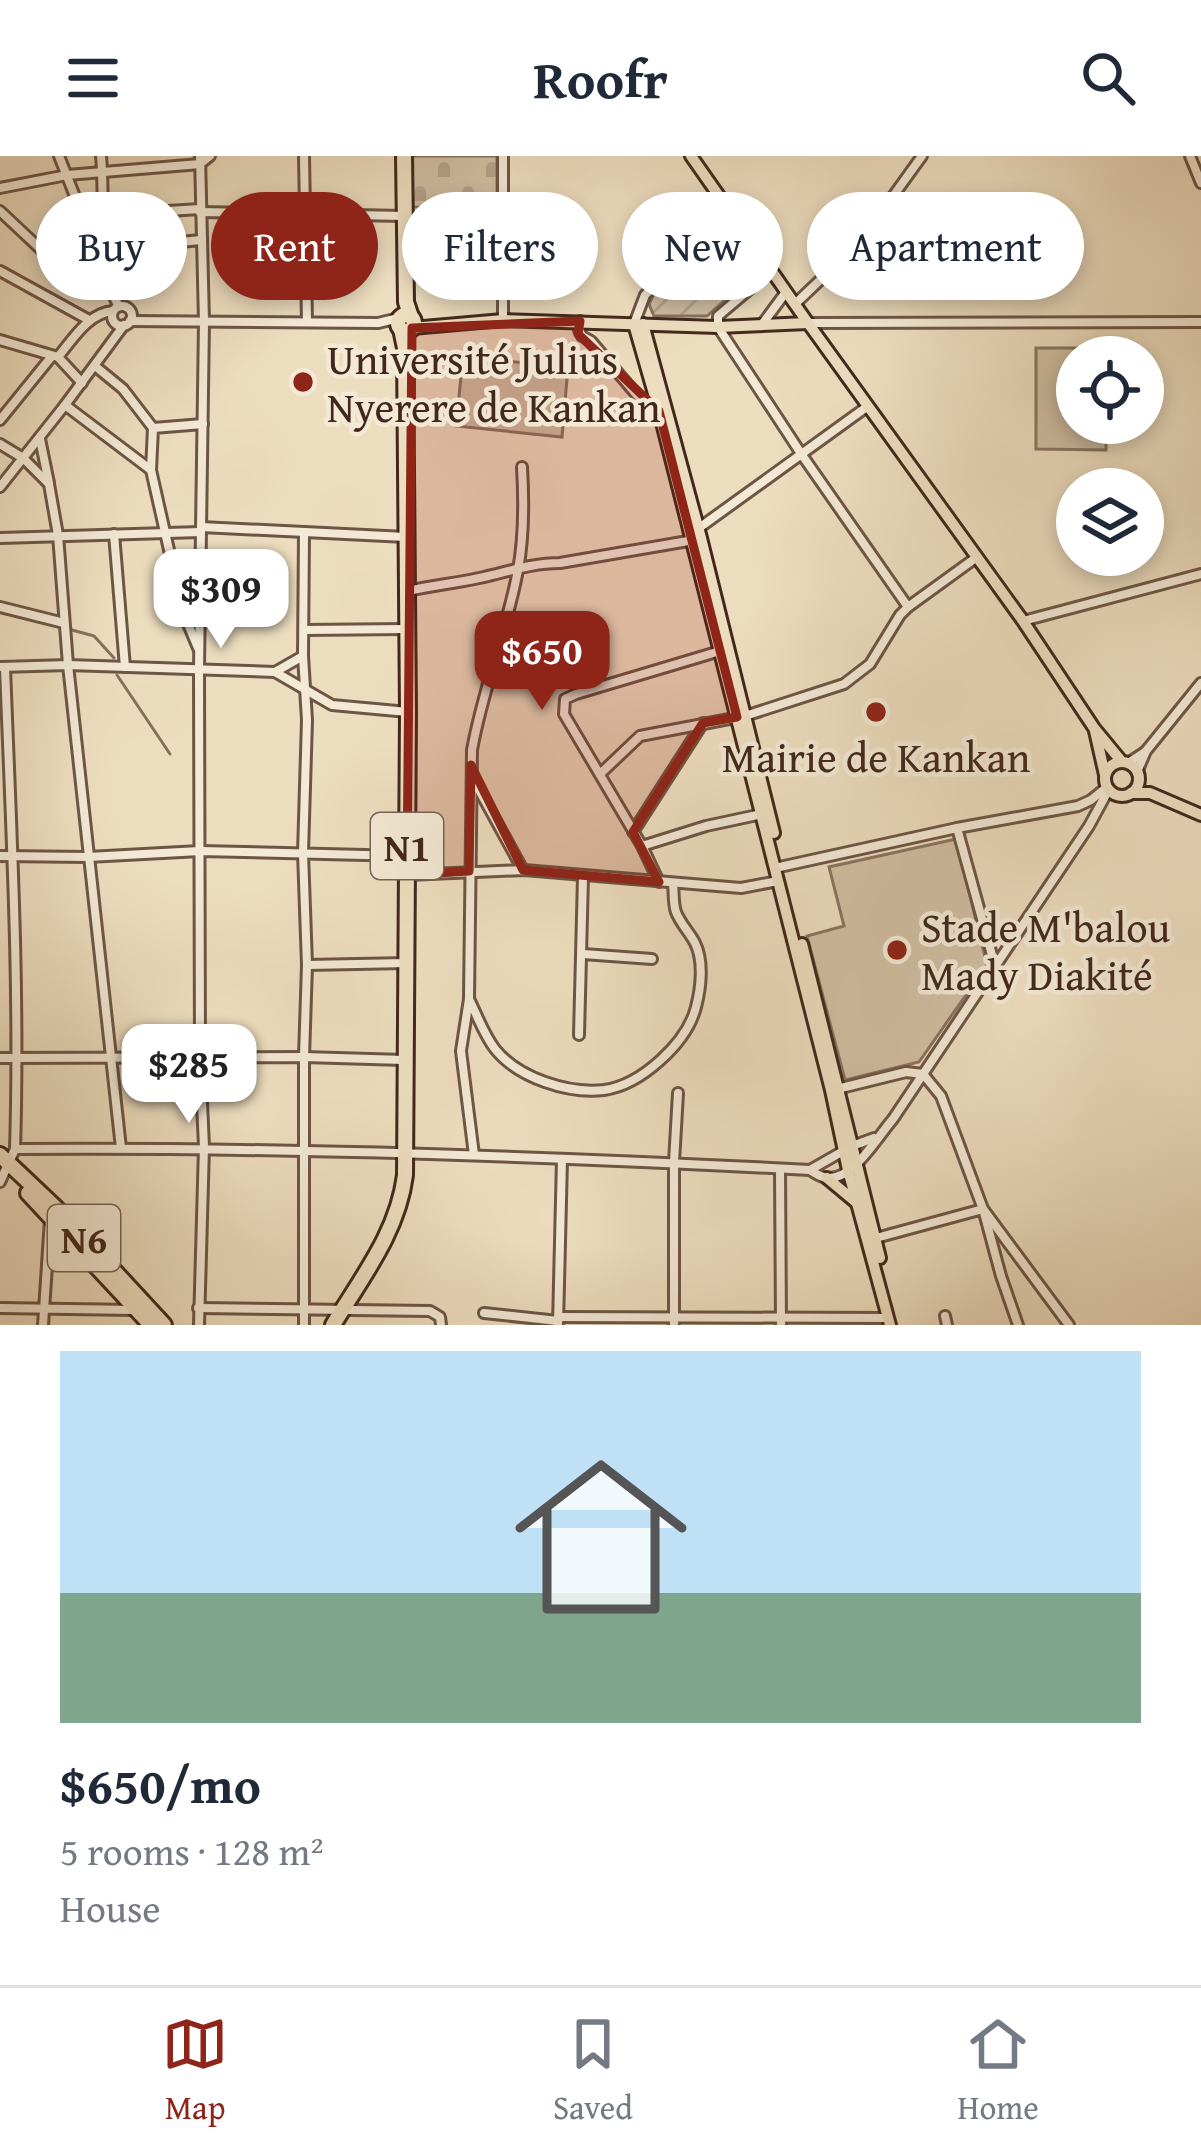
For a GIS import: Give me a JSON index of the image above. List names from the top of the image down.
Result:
{
  "streets": {
    "highway": ["N1", "N6"]
  },
  "places": ["Université Julius Nyerere de Kankan", "Mairie de Kankan", "Stade M'balou Mady Diakité"],
  "page": {
    "header": "Roofr",
    "chip": [
      "Buy",
      "Rent",
      "Filters",
      "New",
      "Apartment"
    ],
    "price": ["$309", "$650", "$285"],
    "list": [
      {
        "name": "$650/mo",
        "note": "5 rooms · 128 m² · House"
      }
    ],
    "tabs": ["Map", "Saved", "Home"]
  }
}
